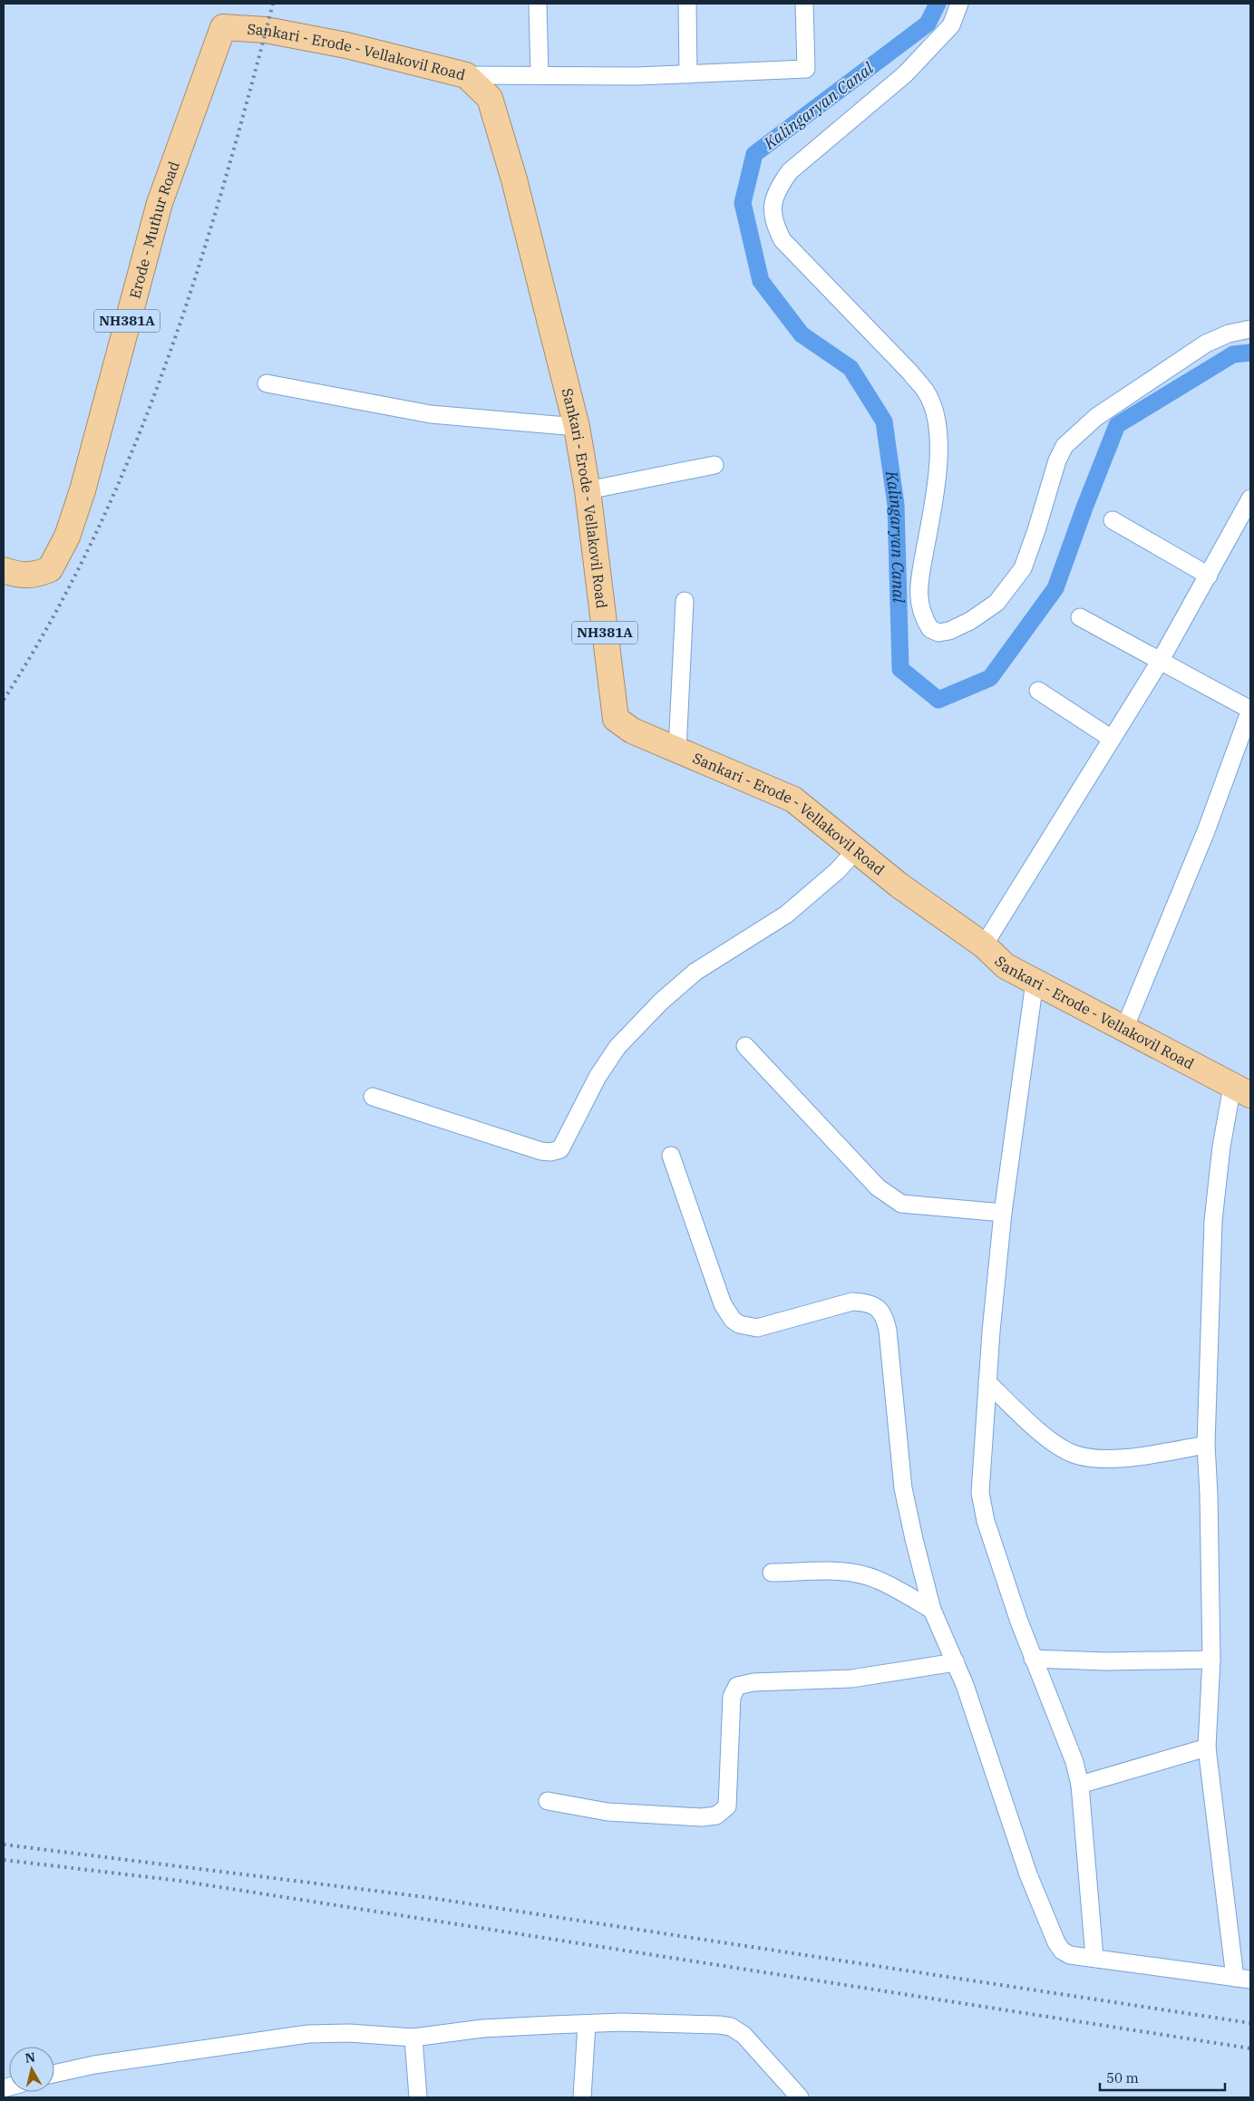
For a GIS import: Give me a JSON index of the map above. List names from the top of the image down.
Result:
{
  "streets": {
    "highway": ["Sankari - Erode - Vellakovil Road", "Erode - Muthur Road", "NH381A"]
  },
  "crossings": [
    ["Sankari - Erode - Vellakovil Road", "Erode - Muthur Road"]
  ],
  "water": ["Kalingaryan Canal"],
  "scale_bar": "50 m",
  "north": "top"
}
